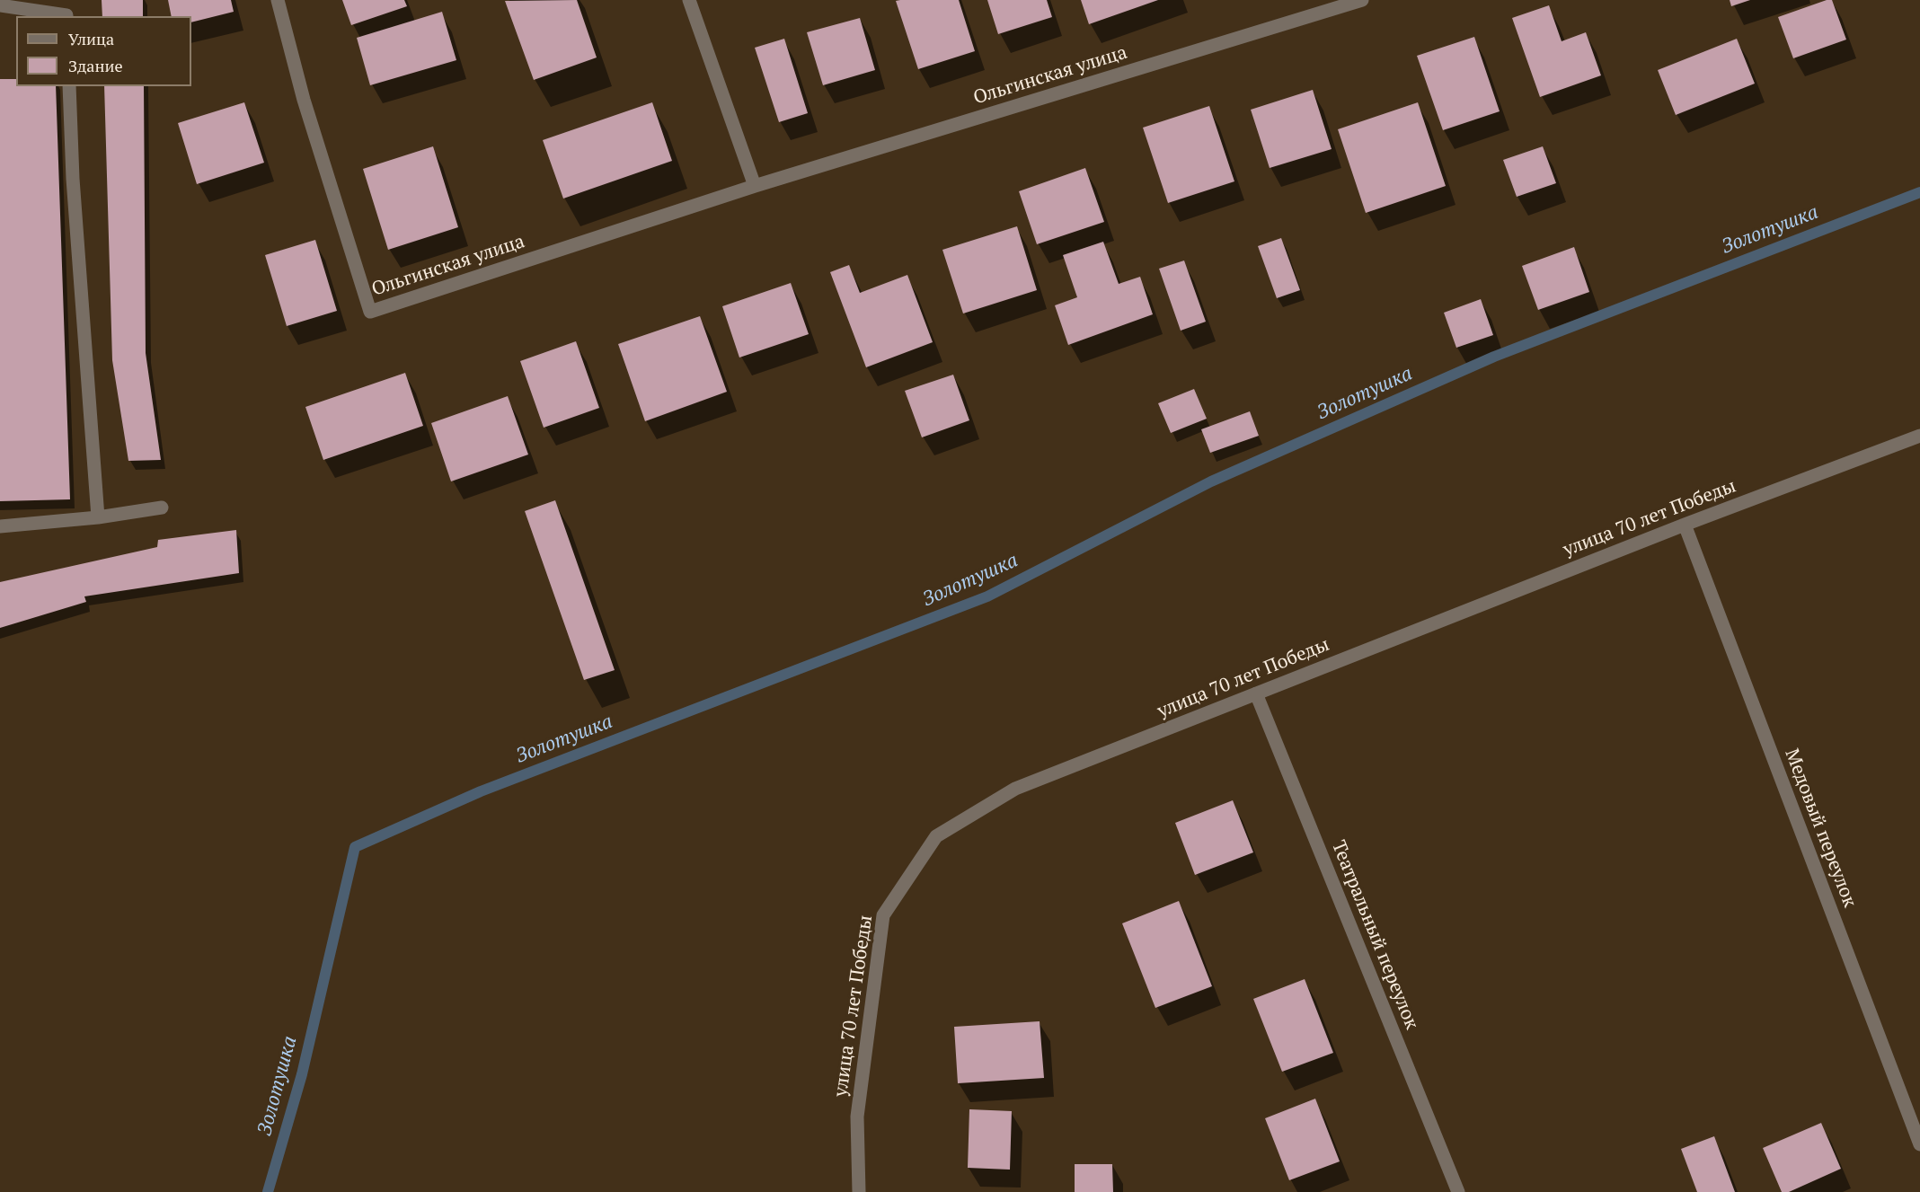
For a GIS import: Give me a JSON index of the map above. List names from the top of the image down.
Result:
{
  "streets": {
    "street": [
      "Ольгинская улица",
      "улица 70 лет Победы",
      "Медовый переулок",
      "Театральный переулок"
    ]
  },
  "crossings": [
    ["улица 70 лет Победы", "Медовый переулок"],
    ["улица 70 лет Победы", "Театральный переулок"]
  ],
  "water": ["Золотушка"],
  "legend": ["Улица", "Здание"]
}
